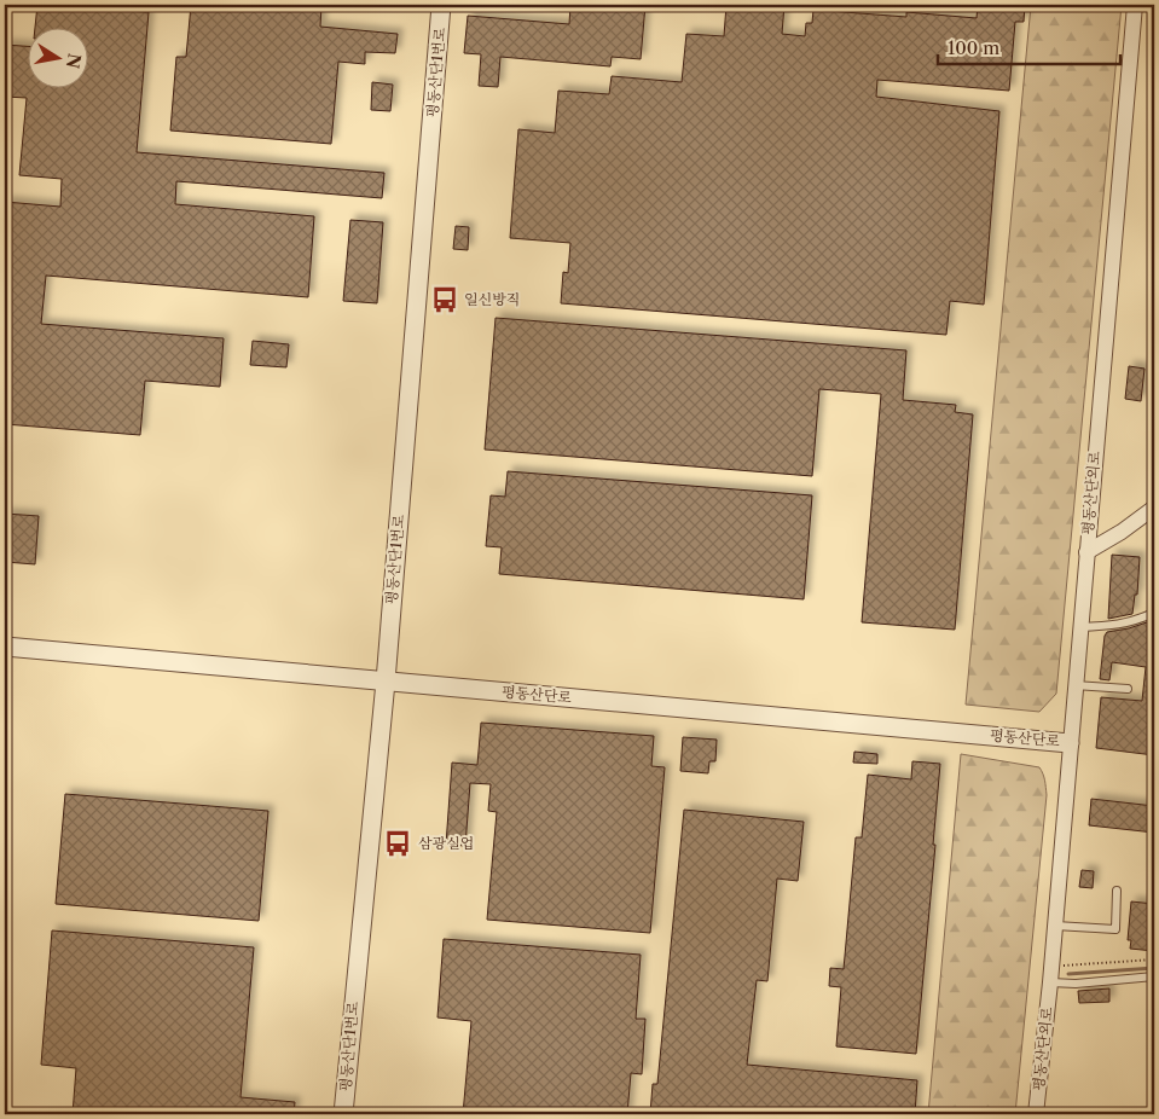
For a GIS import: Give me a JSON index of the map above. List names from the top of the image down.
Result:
{
  "streets": {
    "street": ["평동산단1번로", "평동산단외로", "평동산단로"]
  },
  "crossings": [
    ["평동산단1번로", "평동산단로"],
    ["평동산단외로", "평동산단로"]
  ],
  "places": {
    "bus stop": ["일신방직", "삼광실업"]
  },
  "scale_bar": "100 m",
  "north": "right"
}
